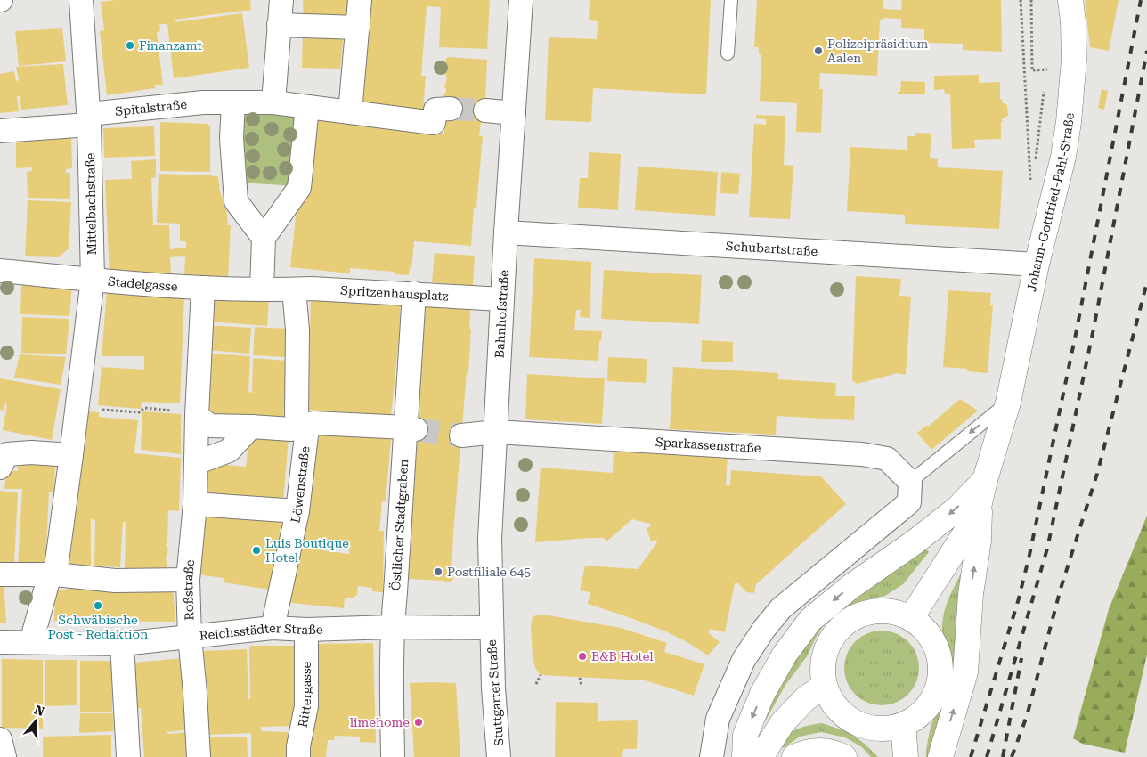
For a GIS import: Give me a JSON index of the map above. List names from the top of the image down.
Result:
{
  "streets": {
    "main road": ["Johann-Gottfried-Pahl-Straße"],
    "street": [
      "Spitalstraße",
      "Mittelbachstraße",
      "Schubartstraße",
      "Stadelgasse",
      "Spritzenhausplatz",
      "Bahnhofstraße",
      "Sparkassenstraße",
      "Löwenstraße",
      "Östlicher Stadtgraben",
      "Roßstraße",
      "Reichsstädter Straße",
      "Stuttgarter Straße",
      "Rittergasse"
    ]
  },
  "crossings": [
    ["Spitalstraße", "Mittelbachstraße"],
    ["Johann-Gottfried-Pahl-Straße", "Schubartstraße"],
    ["Mittelbachstraße", "Stadelgasse"],
    ["Schubartstraße", "Bahnhofstraße"],
    ["Stadelgasse", "Spritzenhausplatz"],
    ["Stadelgasse", "Löwenstraße"],
    ["Stadelgasse", "Roßstraße"],
    ["Spritzenhausplatz", "Bahnhofstraße"],
    ["Spritzenhausplatz", "Löwenstraße"],
    ["Spritzenhausplatz", "Östlicher Stadtgraben"],
    ["Bahnhofstraße", "Sparkassenstraße"],
    ["Bahnhofstraße", "Reichsstädter Straße"],
    ["Bahnhofstraße", "Stuttgarter Straße"],
    ["Löwenstraße", "Reichsstädter Straße"],
    ["Östlicher Stadtgraben", "Reichsstädter Straße"],
    ["Roßstraße", "Reichsstädter Straße"],
    ["Reichsstädter Straße", "Stuttgarter Straße"],
    ["Reichsstädter Straße", "Rittergasse"]
  ],
  "places": [
    "Finanzamt",
    "Polizeipräsidium Aalen",
    "Luis Boutique Hotel",
    "Postfiliale 645",
    "Schwäbische Post - Redaktion",
    "B&B Hotel",
    "limehome"
  ],
  "north": "top"
}
